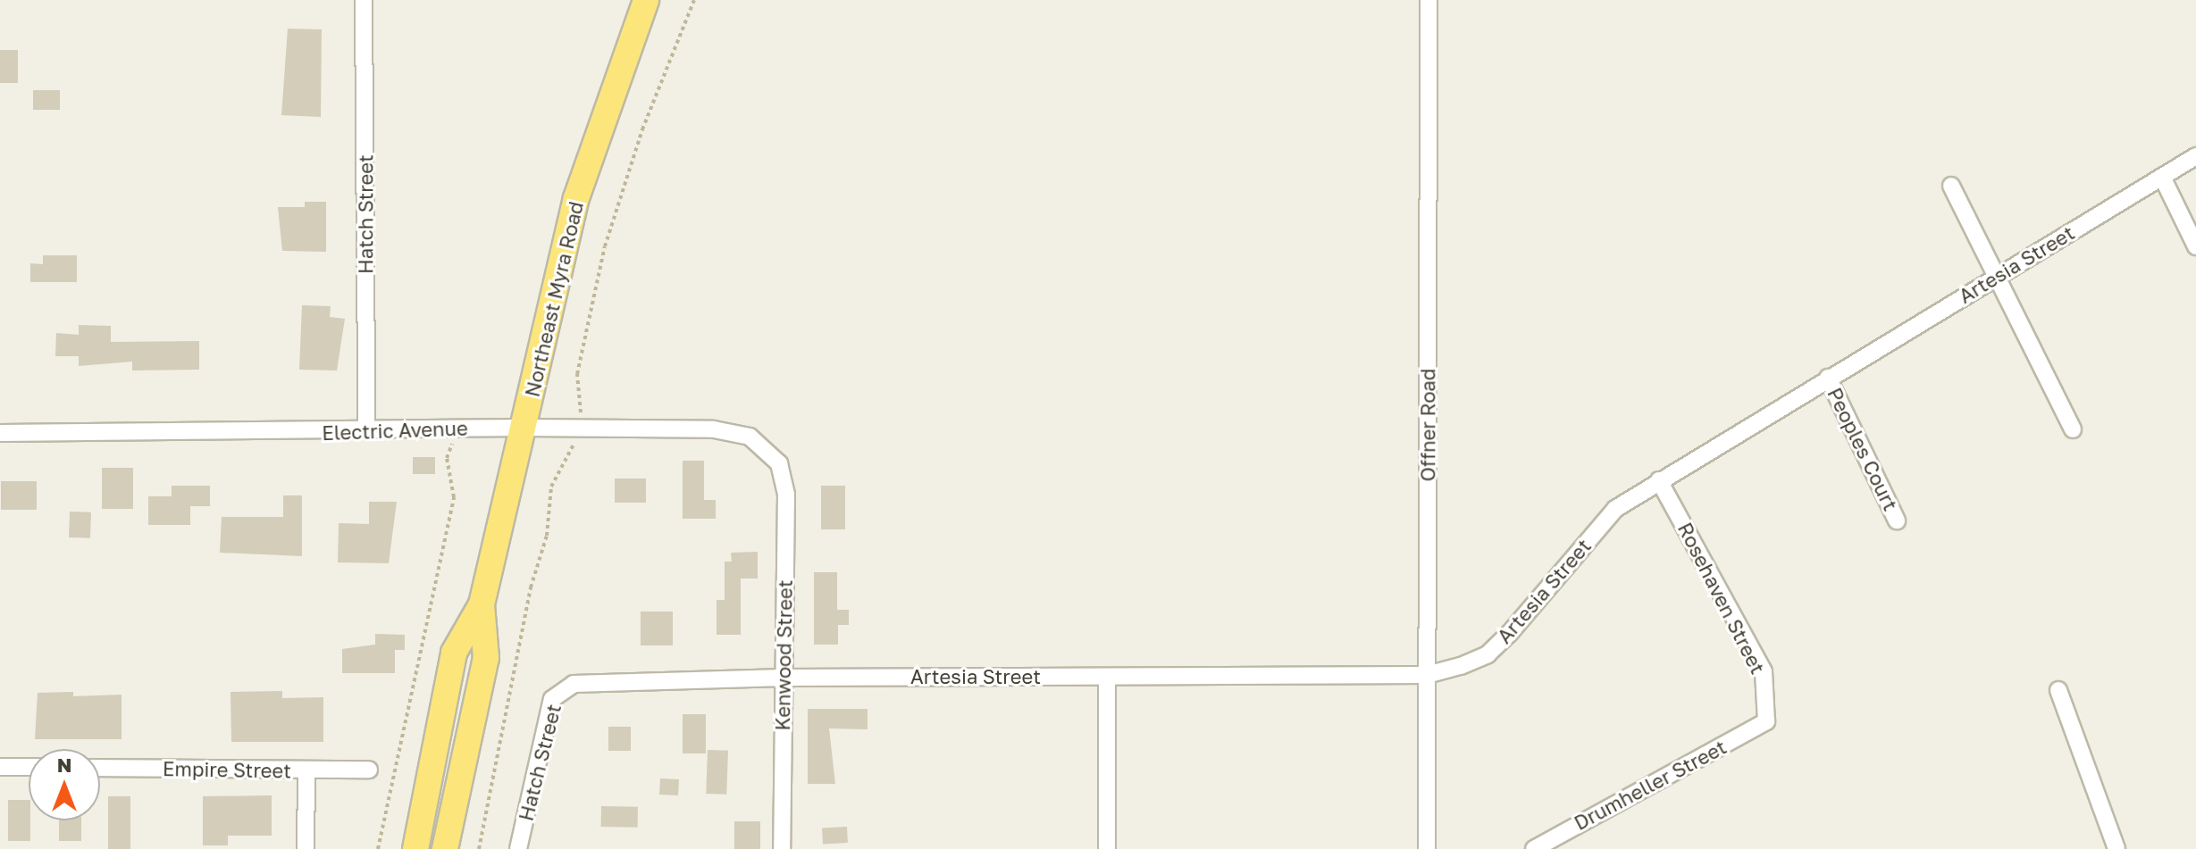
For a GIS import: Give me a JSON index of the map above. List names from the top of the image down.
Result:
{
  "streets": {
    "highway": ["Northeast Myra Road"],
    "street": [
      "Hatch Street",
      "Artesia Street",
      "Offner Road",
      "Electric Avenue",
      "Peoples Court",
      "Rosehaven Street",
      "Kenwood Street",
      "Empire Street",
      "Drumheller Street"
    ]
  },
  "crossings": [
    ["Hatch Street", "Artesia Street"],
    ["Hatch Street", "Electric Avenue"],
    ["Artesia Street", "Offner Road"],
    ["Artesia Street", "Peoples Court"],
    ["Artesia Street", "Rosehaven Street"],
    ["Artesia Street", "Kenwood Street"],
    ["Northeast Myra Road", "Electric Avenue"],
    ["Electric Avenue", "Kenwood Street"],
    ["Rosehaven Street", "Drumheller Street"]
  ],
  "north": "top"
}
